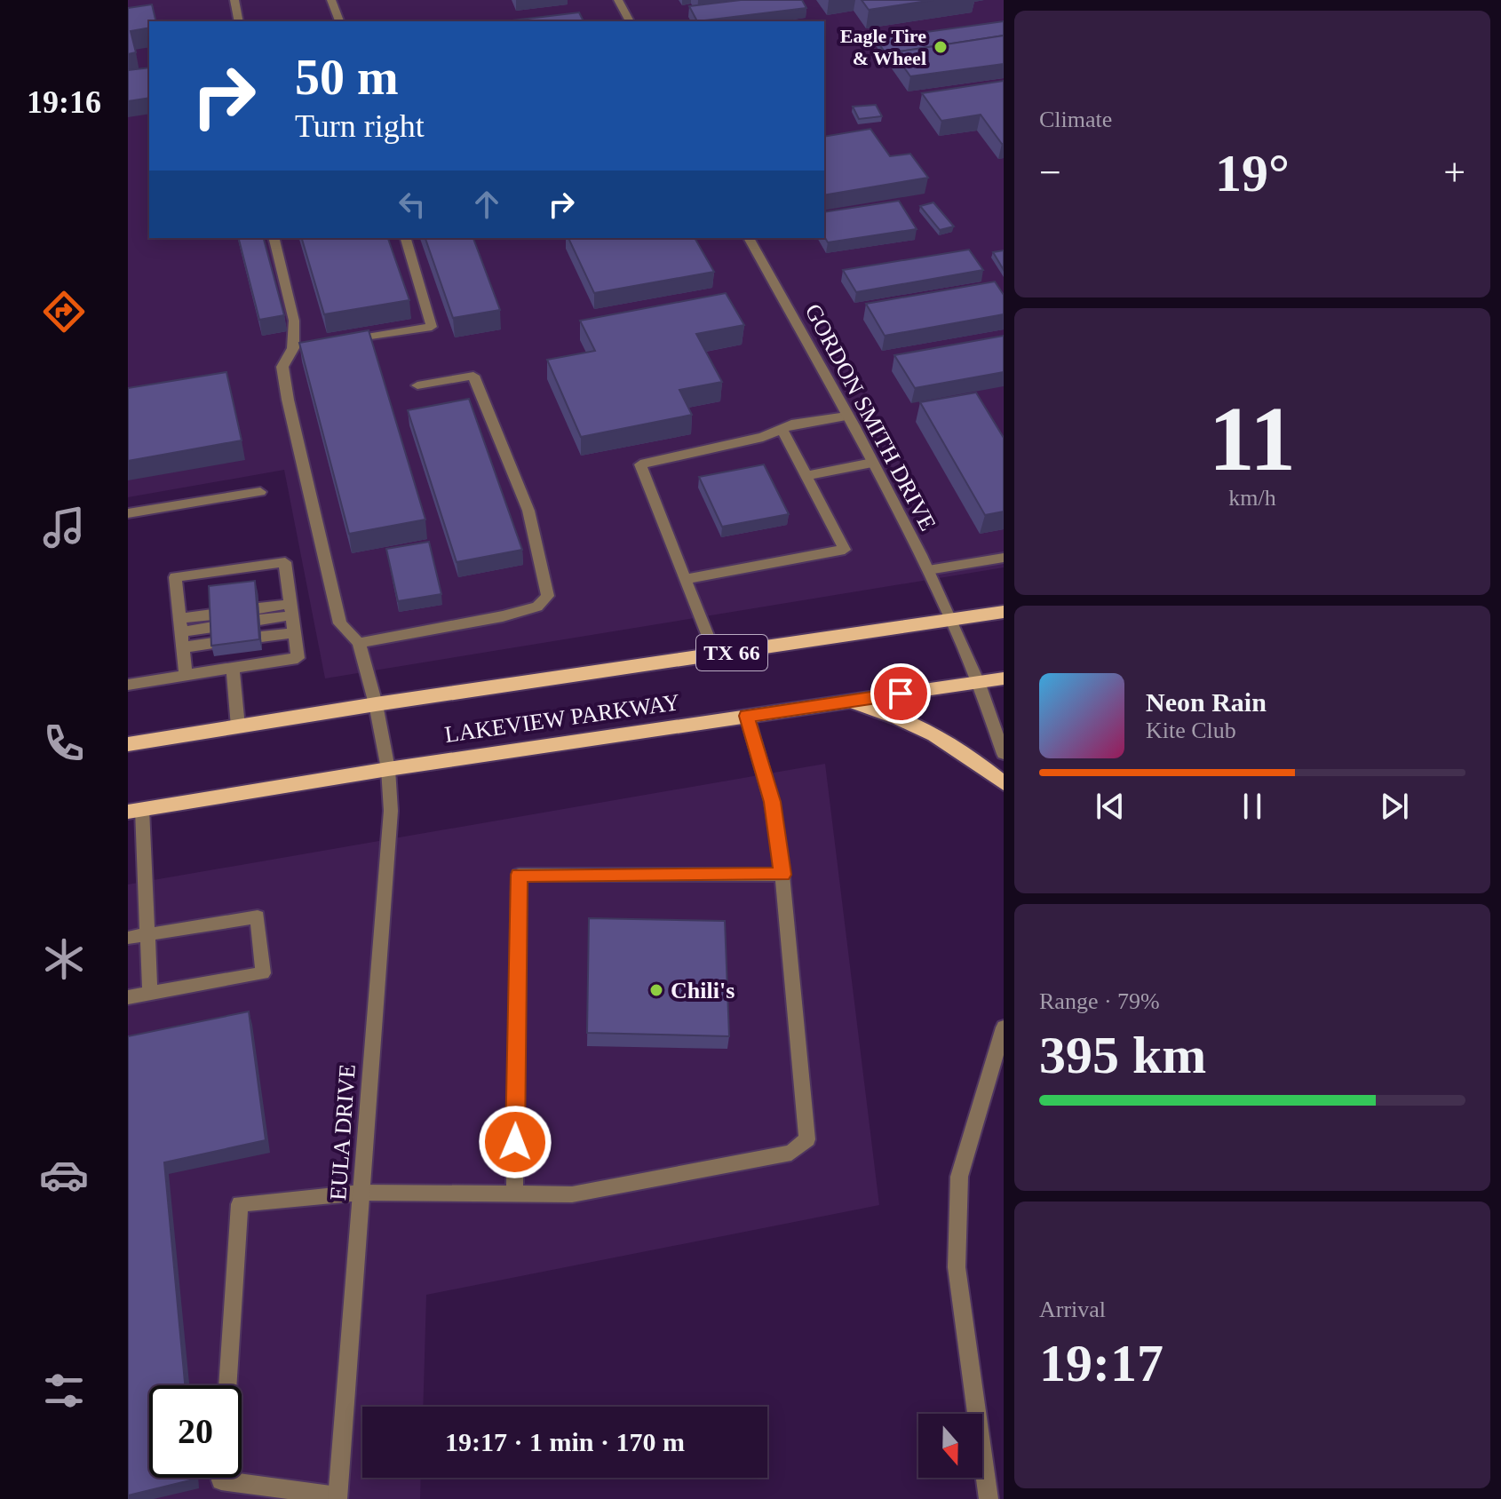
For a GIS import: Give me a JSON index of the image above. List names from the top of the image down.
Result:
{
  "streets": {
    "main road": ["TX 66", "LAKEVIEW PARKWAY"],
    "street": ["GORDON SMITH DRIVE", "EULA DRIVE"]
  },
  "crossings": [
    ["GORDON SMITH DRIVE", "LAKEVIEW PARKWAY"],
    ["LAKEVIEW PARKWAY", "EULA DRIVE"]
  ],
  "places": ["Eagle Tire & Wheel", "Chili's"],
  "north": "bottom",
  "page": {
    "tabs": "19:16",
    "tile": [
      "Climate",
      ["11", "km/h"],
      ["Range · 79%", "395 km"],
      ["Arrival", "19:17"]
    ],
    "turn": ["50 m", "Turn right"],
    "heat": ["−", "19°", "+"],
    "song": ["Neon Rain", "Kite Club"],
    "limit": "20",
    "trip": "19:17 · 1 min · 170 m"
  }
}
